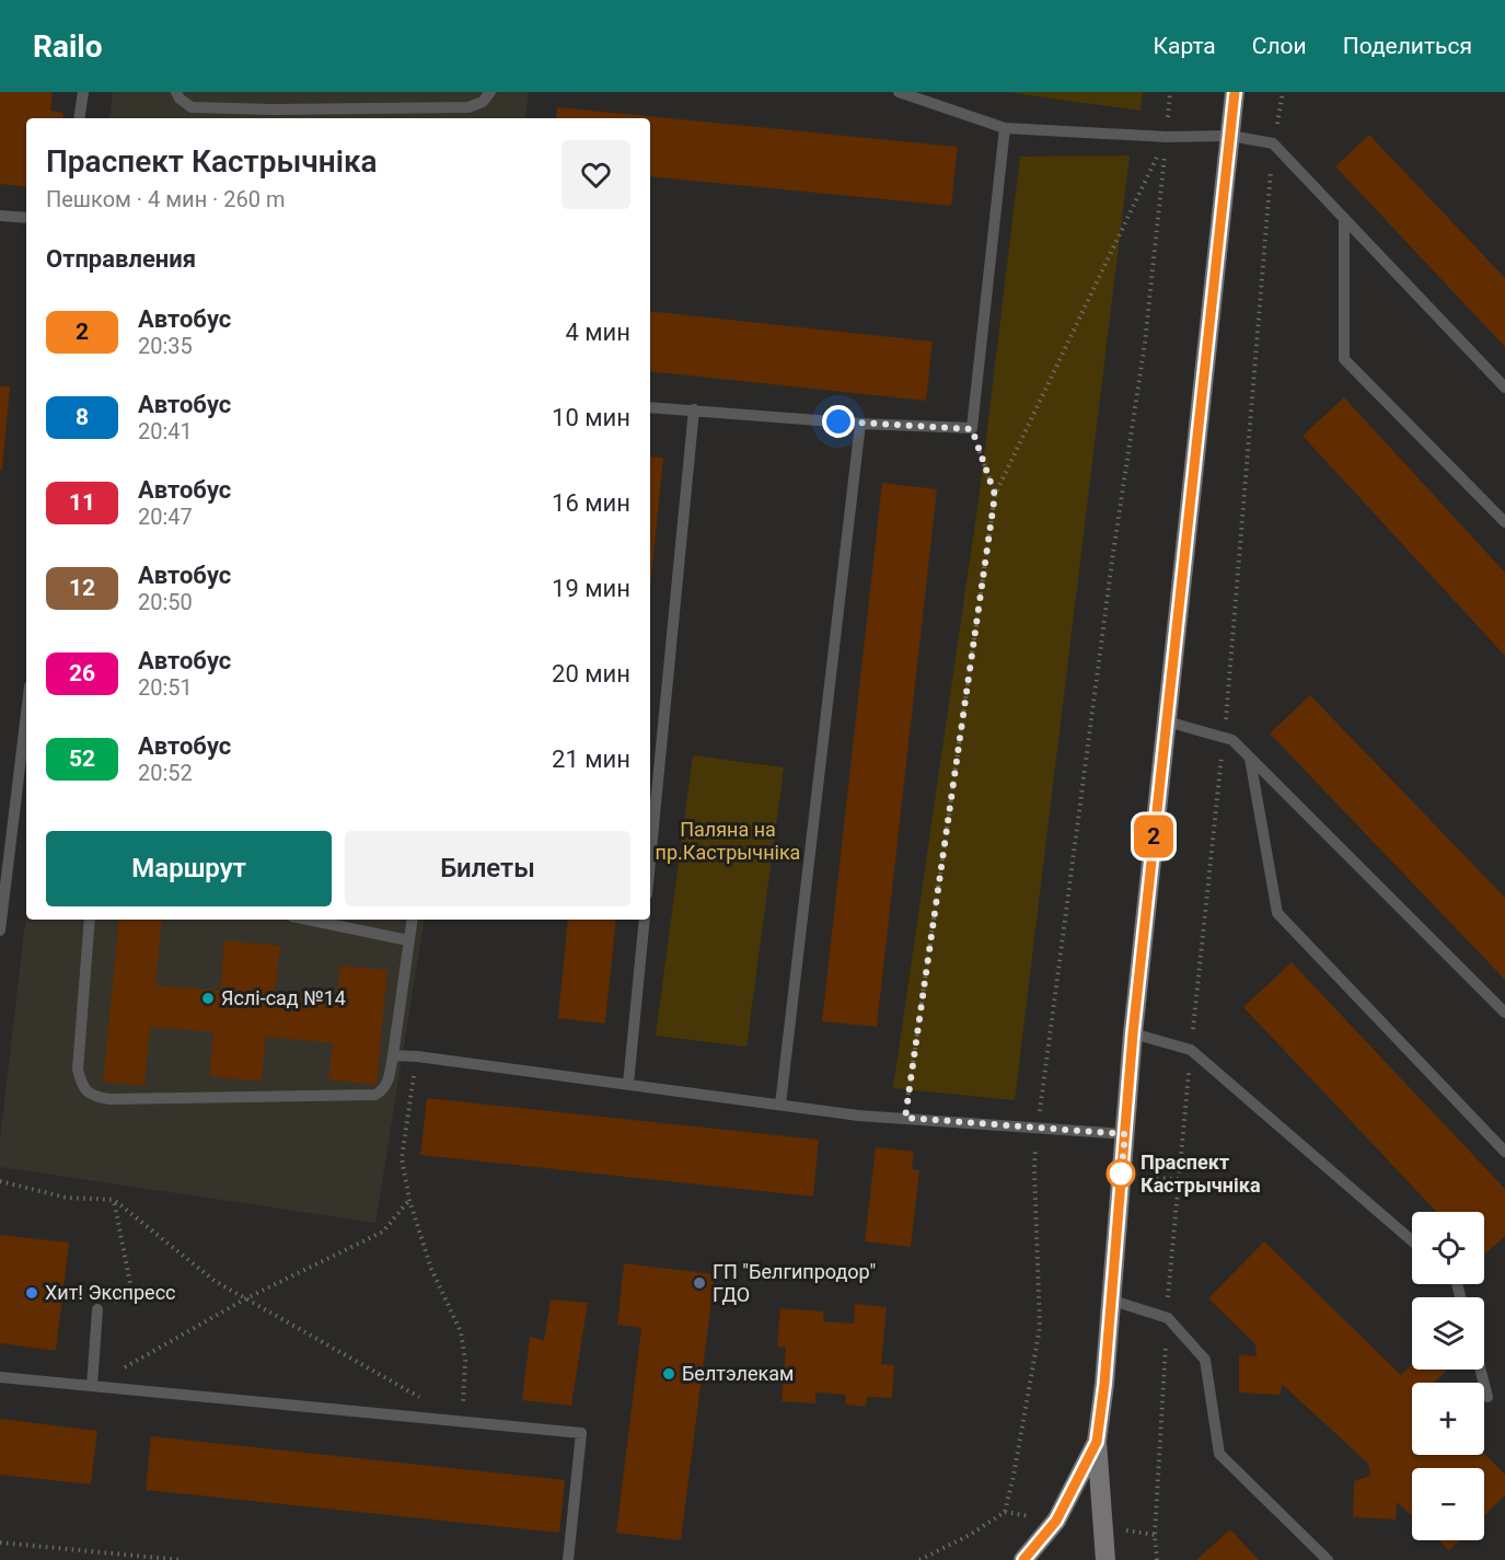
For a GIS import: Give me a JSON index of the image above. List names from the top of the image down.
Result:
{
  "parks": ["Паляна на пр.Кастрычніка"],
  "places": [
    "Яслі-сад №14",
    "Праспект Кастрычніка",
    "ГП \"Белгипродор\" ГДО",
    "Хит! Экспресс",
    "Белтэлекам"
  ],
  "lines": ["bus line 2"],
  "page": {
    "header": "Railo",
    "nav": ["Карта", "Слои", "Поделиться"],
    "on_map": "2",
    "heading": [
      ["Праспект Кастрычніка", "Пешком · 4 мин · 260 m"],
      "Отправления"
    ],
    "list": [
      {
        "mark": "2",
        "name": "Автобус",
        "note": "20:35",
        "value": "4 мин"
      },
      {
        "mark": "8",
        "name": "Автобус",
        "note": "20:41",
        "value": "10 мин"
      },
      {
        "mark": "11",
        "name": "Автобус",
        "note": "20:47",
        "value": "16 мин"
      },
      {
        "mark": "12",
        "name": "Автобус",
        "note": "20:50",
        "value": "19 мин"
      },
      {
        "mark": "26",
        "name": "Автобус",
        "note": "20:51",
        "value": "20 мин"
      },
      {
        "mark": "52",
        "name": "Автобус",
        "note": "20:52",
        "value": "21 мин"
      }
    ],
    "buttons": ["Маршрут", "Билеты"],
    "map_buttons": ["+", "−"]
  }
}
